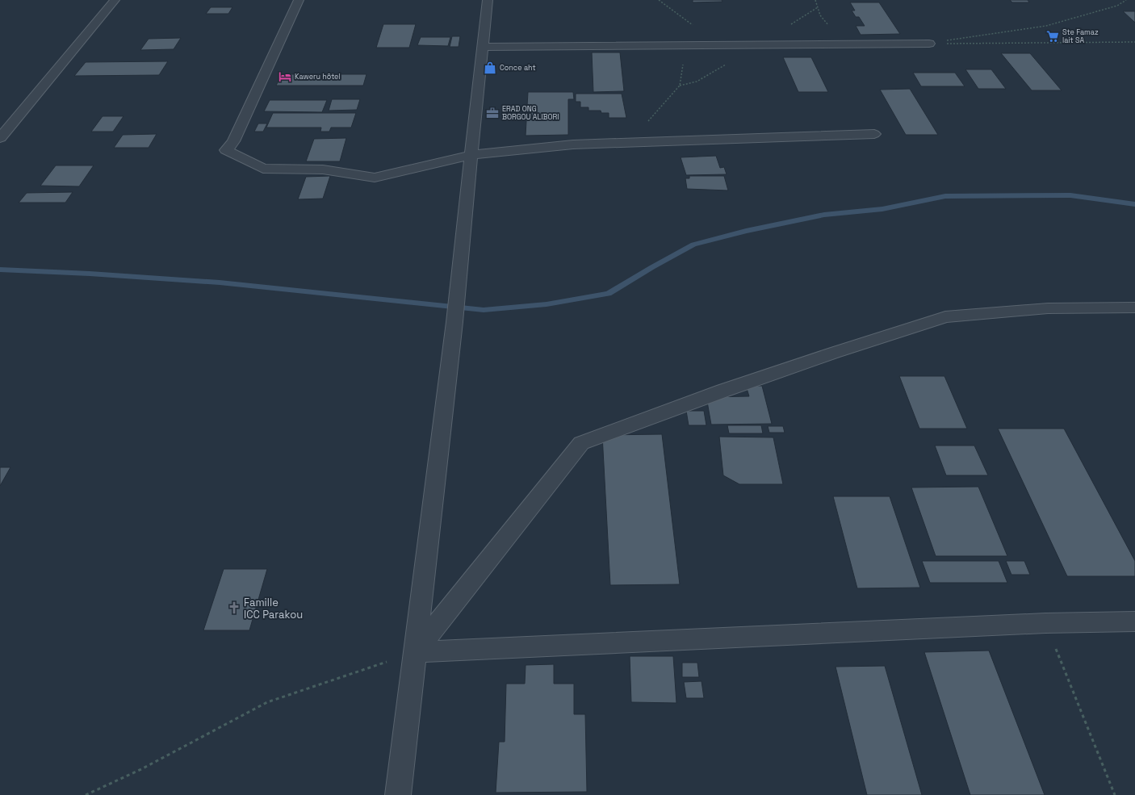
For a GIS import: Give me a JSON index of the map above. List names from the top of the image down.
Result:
{
  "places": {
    "supermarket": ["Ste Famaz lait SA"],
    "shop": ["Conce aht"],
    "hotel": ["Kaweru hôtel"],
    "office": ["ERAD ONG BORGOU ALIBORI"],
    "church": ["Famille ICC Parakou"]
  }
}
